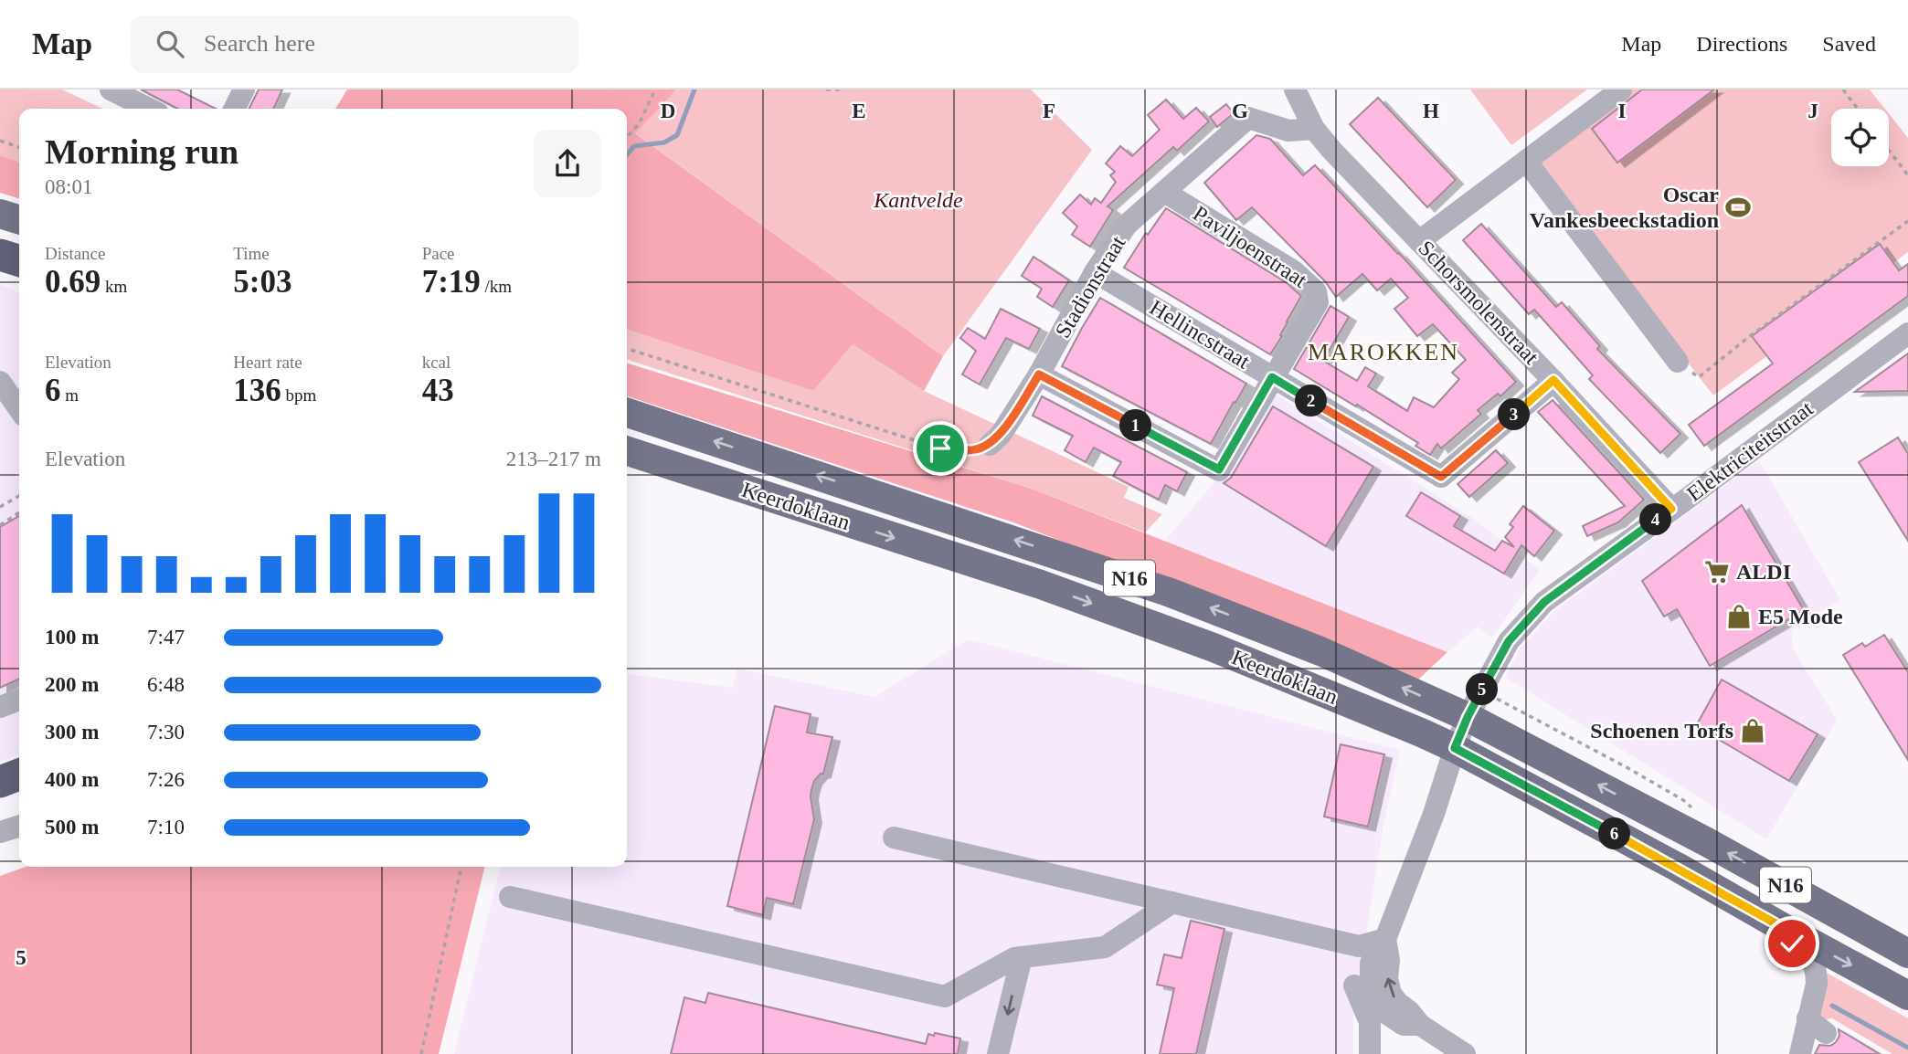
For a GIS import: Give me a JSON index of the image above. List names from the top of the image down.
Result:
{
  "streets": {
    "main road": ["Keerdoklaan", "N16"],
    "street": [
      "Paviljoenstraat",
      "Stadionstraat",
      "Schorsmolenstraat",
      "Hellincstraat",
      "Elektriciteitstraat"
    ]
  },
  "crossings": [
    ["Paviljoenstraat", "Stadionstraat"],
    ["Paviljoenstraat", "Hellincstraat"],
    ["Stadionstraat", "Schorsmolenstraat"],
    ["Stadionstraat", "Hellincstraat"],
    ["Schorsmolenstraat", "Hellincstraat"],
    ["Schorsmolenstraat", "Elektriciteitstraat"],
    ["Elektriciteitstraat", "Keerdoklaan"]
  ],
  "districts": ["MAROKKEN"],
  "parks": ["Kantvelde"],
  "places": {
    "sports": ["Oscar Vankesbeeckstadion"],
    "supermarket": ["ALDI"],
    "shop": ["E5 Mode", "Schoenen Torfs"]
  },
  "page": {
    "header": "Map",
    "search": "Search here",
    "nav": ["Map", "Directions", "Saved"],
    "heading": ["Morning run", "08:01"],
    "stats": [
      ["Distance", "0.69 km"],
      ["Time", "5:03"],
      ["Pace", "7:19 /km"],
      ["Elevation", "6 m"],
      ["Heart rate", "136 bpm"],
      ["kcal", "43"]
    ],
    "pins": [
      "2",
      "3",
      "1",
      "4",
      "5",
      "6"
    ],
    "chart": ["Elevation", "213–217 m"],
    "list": [
      {
        "name": "100 m",
        "note": "7:47"
      },
      {
        "name": "200 m",
        "note": "6:48"
      },
      {
        "name": "300 m",
        "note": "7:30"
      },
      {
        "name": "400 m",
        "note": "7:26"
      },
      {
        "name": "500 m",
        "note": "7:10"
      }
    ]
  },
  "grid": {
    "columns": [
      "D",
      "E",
      "F",
      "G",
      "H",
      "I",
      "J"
    ],
    "rows": ["5"]
  }
}
